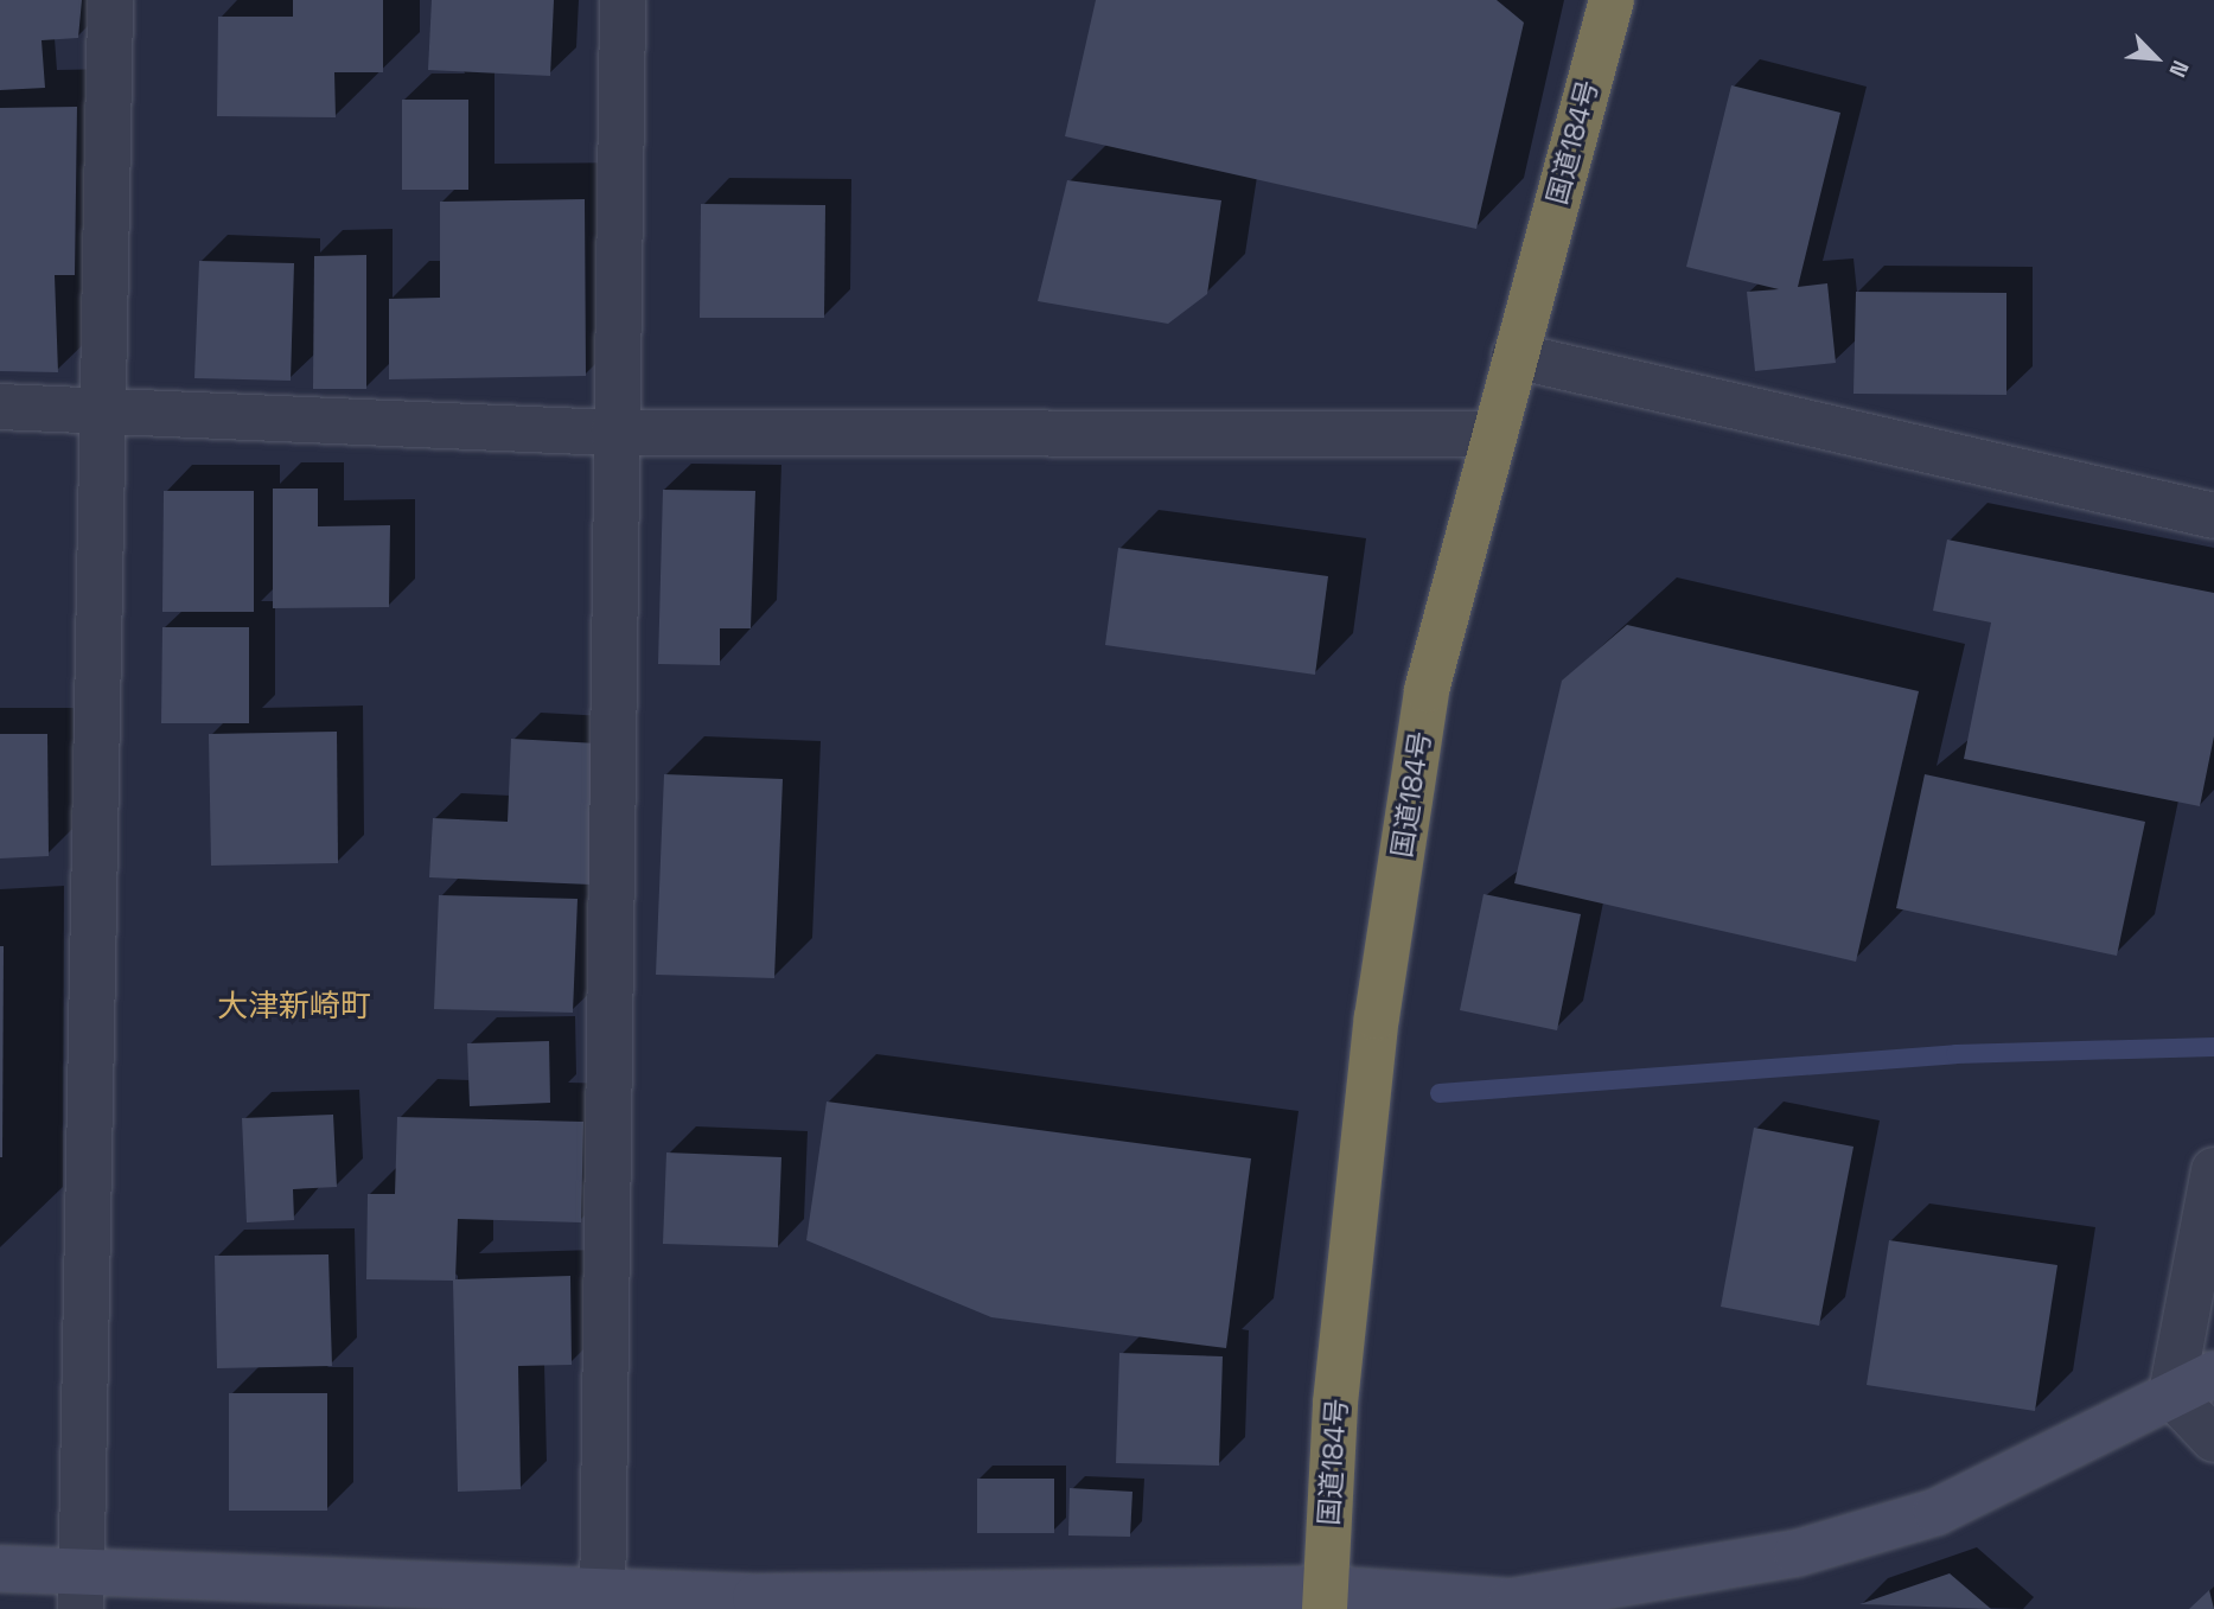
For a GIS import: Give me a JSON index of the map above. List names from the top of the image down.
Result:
{
  "streets": {
    "highway": ["国道184号"]
  },
  "districts": ["大津新崎町"],
  "north": "bottom right"
}
